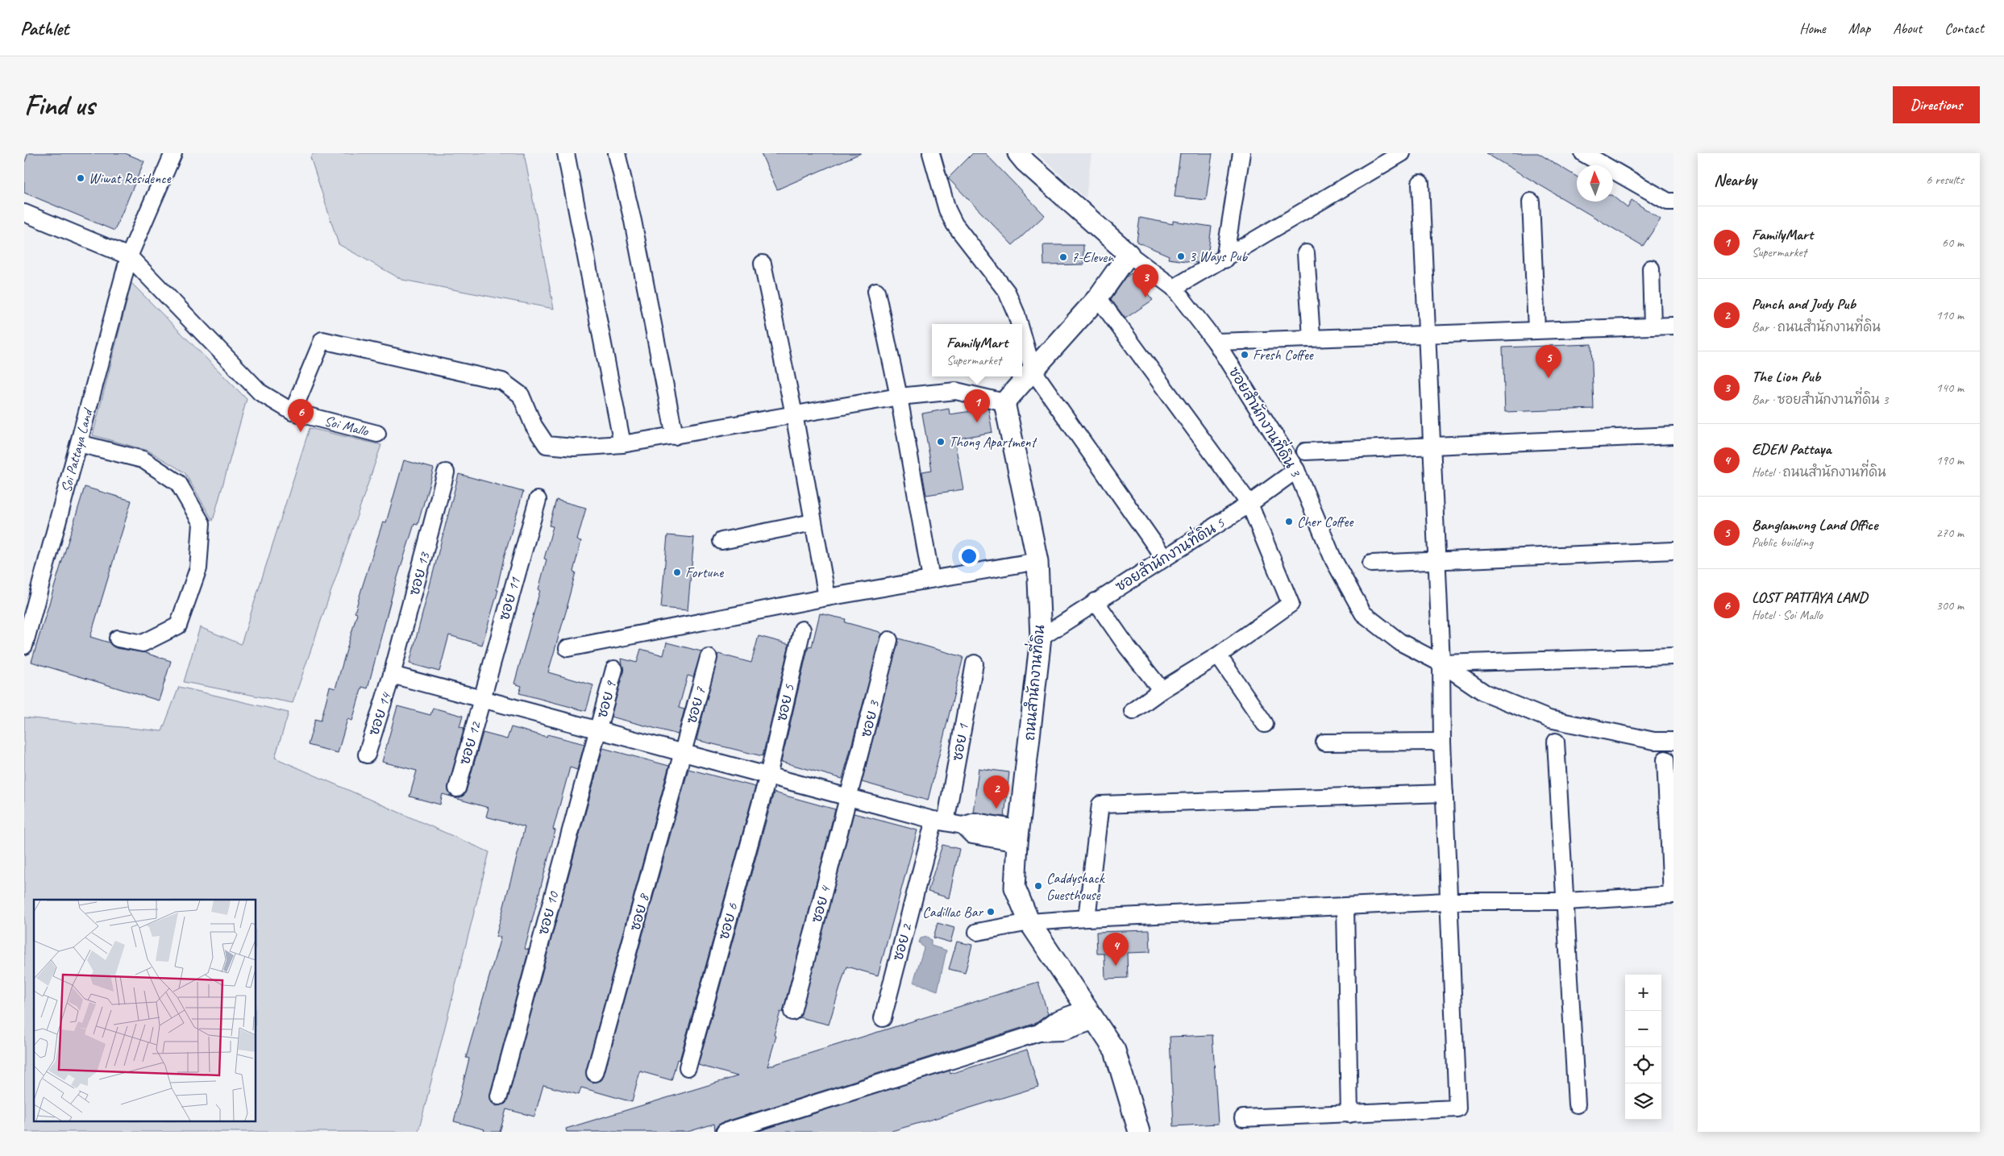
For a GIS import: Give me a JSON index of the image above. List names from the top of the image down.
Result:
{
  "streets": {
    "street": [
      "ซอยสำนักงานที่ดิน 3",
      "Soi Mallo",
      "Soi Pattaya Land",
      "ซอยสำนักงานที่ดิน 5",
      "ซอย 13",
      "ซอย 11",
      "ถนนสำนักงานที่ดิน",
      "ซอย 9",
      "ซอย 5",
      "ซอย 7",
      "ซอย 14",
      "ซอย 3",
      "ซอย 1",
      "ซอย 12",
      "ซอย 4",
      "ซอย 8",
      "ซอย 10",
      "ซอย 6",
      "ซอย 2"
    ]
  },
  "crossings": [
    ["ซอยสำนักงานที่ดิน 3", "ซอยสำนักงานที่ดิน 5"],
    ["Soi Mallo", "Soi Pattaya Land"],
    ["ซอยสำนักงานที่ดิน 5", "ถนนสำนักงานที่ดิน"],
    ["ซอย 13", "ซอย 14"],
    ["ซอย 11", "ซอย 12"],
    ["ซอย 9", "ซอย 10"],
    ["ซอย 5", "ซอย 6"],
    ["ซอย 7", "ซอย 8"],
    ["ซอย 3", "ซอย 4"],
    ["ซอย 1", "ซอย 2"]
  ],
  "places": [
    "Wiwat Residence",
    "3 Ways Pub",
    "7-Eleven",
    "Fresh Coffee",
    "Thong Apartment",
    "Cher Coffee",
    "Fortune",
    "Caddyshack Guesthouse",
    "Cadillac Bar"
  ],
  "north": "top",
  "page": {
    "header": "Pathlet",
    "nav": [
      "Home",
      "Map",
      "About",
      "Contact"
    ],
    "buttons": "Directions",
    "title": "Find us",
    "heading": ["Nearby", "6 results"],
    "list": [
      {
        "mark": "1",
        "name": "FamilyMart",
        "note": "Supermarket",
        "value": "60 m"
      },
      {
        "mark": "2",
        "name": "Punch and Judy Pub",
        "note": "Bar · ถนนสำนักงานที่ดิน",
        "value": "110 m"
      },
      {
        "mark": "3",
        "name": "The Lion Pub",
        "note": "Bar · ซอยสำนักงานที่ดิน 3",
        "value": "140 m"
      },
      {
        "mark": "4",
        "name": "EDEN Pattaya",
        "note": "Hotel · ถนนสำนักงานที่ดิน",
        "value": "190 m"
      },
      {
        "mark": "5",
        "name": "Banglamung Land Office",
        "note": "Public building",
        "value": "270 m"
      },
      {
        "mark": "6",
        "name": "LOST PATTAYA LAND",
        "note": "Hotel · Soi Mallo",
        "value": "300 m"
      }
    ],
    "pins": [
      "3",
      "5",
      "1",
      "6",
      "2",
      "4"
    ],
    "popup": ["FamilyMart", "Supermarket"],
    "map_buttons": ["+", "−"]
  }
}
